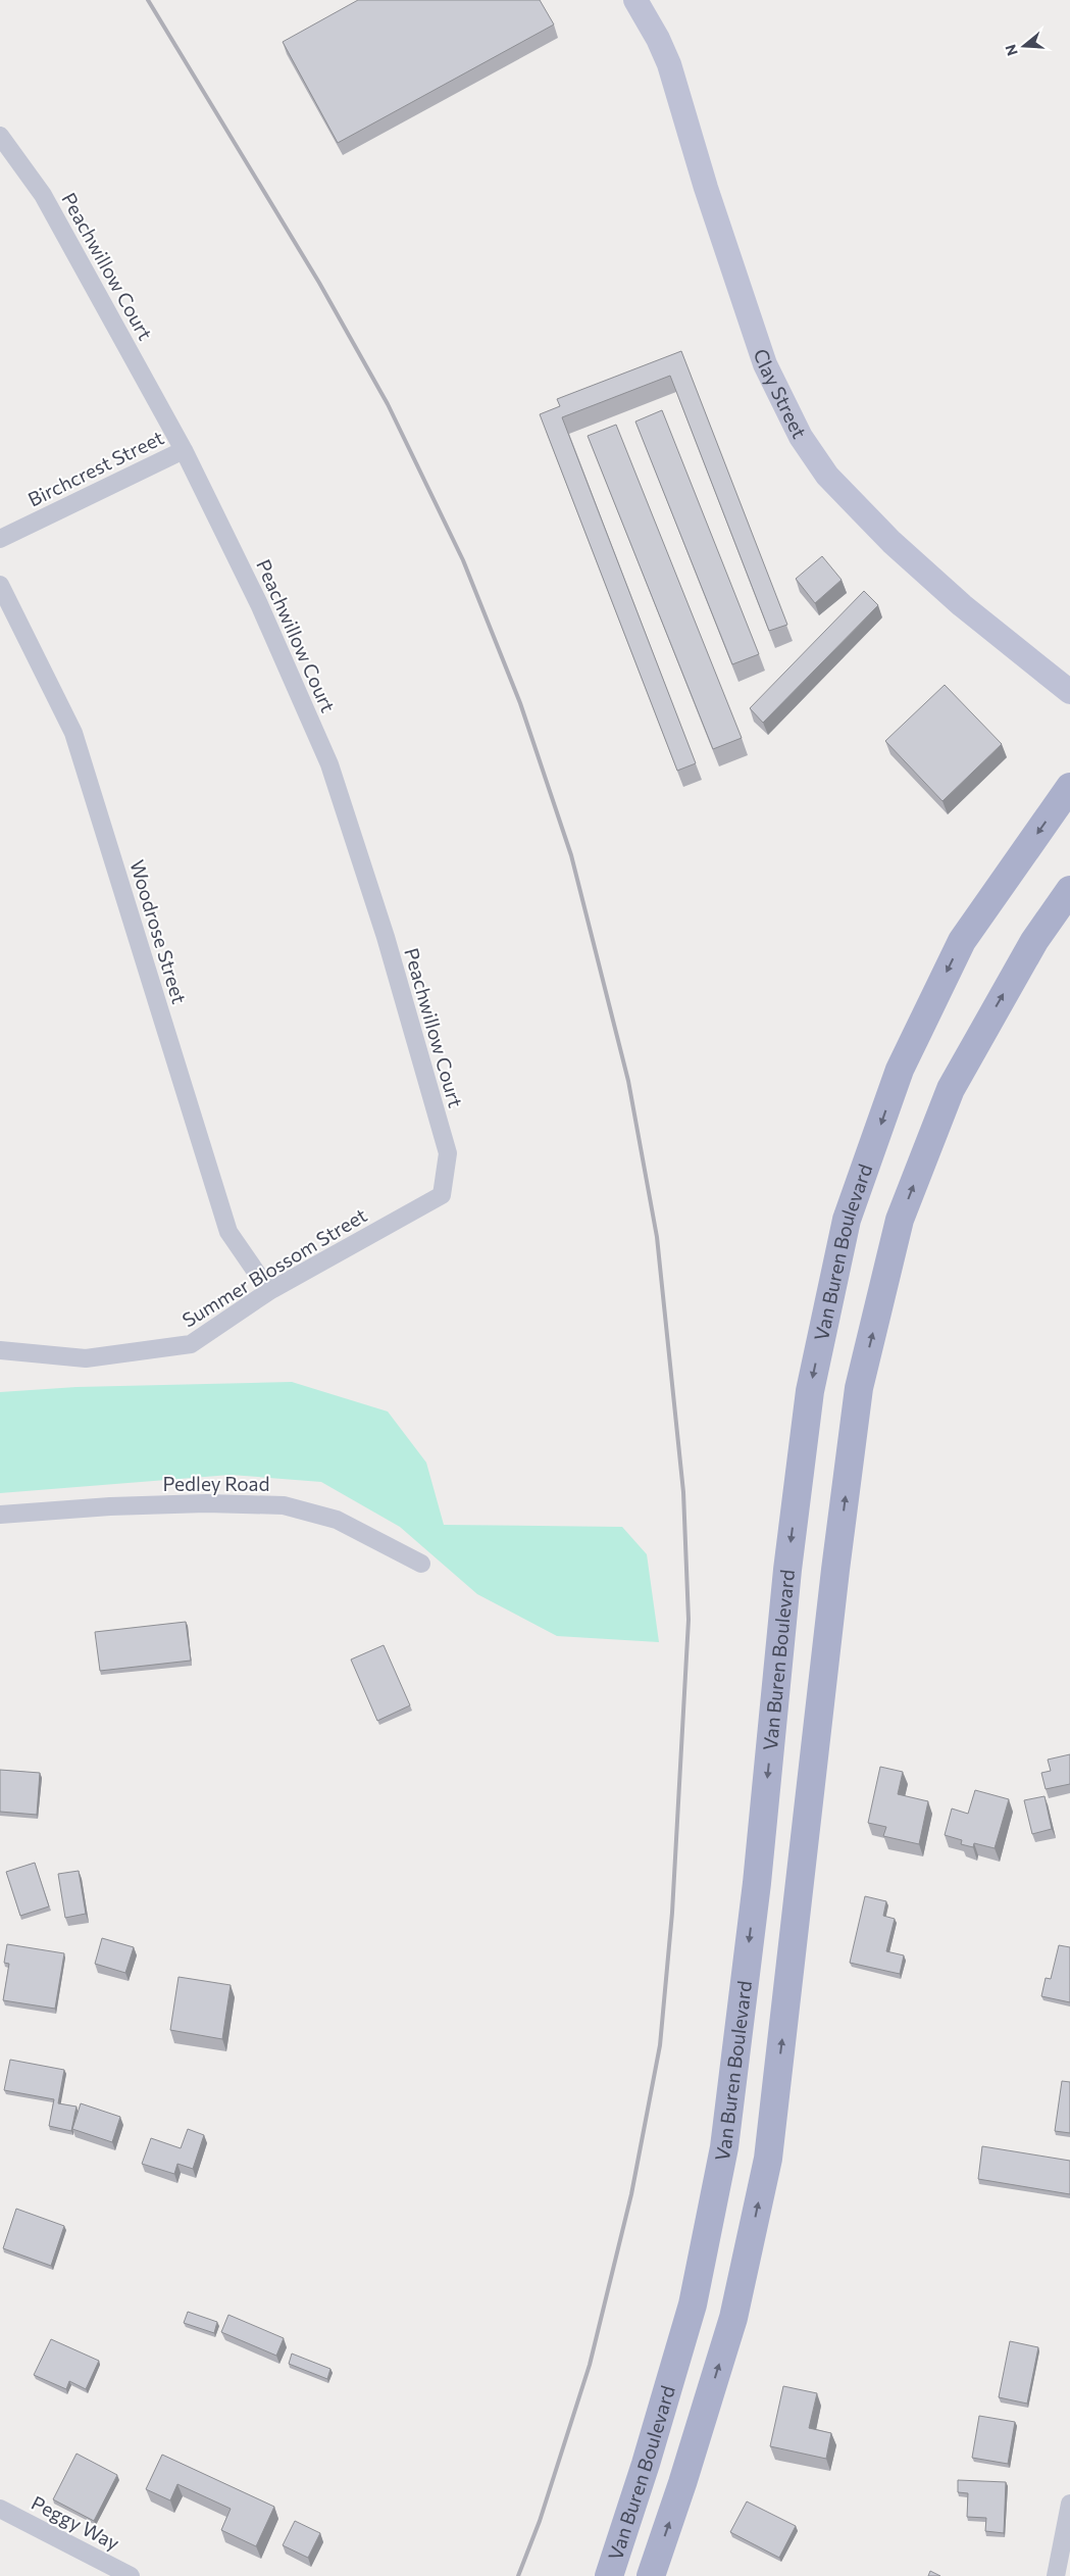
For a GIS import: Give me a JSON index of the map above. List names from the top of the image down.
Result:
{
  "streets": {
    "main road": ["Clay Street", "Van Buren Boulevard"],
    "street": [
      "Peachwillow Court",
      "Birchcrest Street",
      "Woodrose Street",
      "Summer Blossom Street",
      "Pedley Road",
      "Peggy Way"
    ]
  },
  "crossings": [
    ["Peachwillow Court", "Birchcrest Street"],
    ["Peachwillow Court", "Summer Blossom Street"],
    ["Woodrose Street", "Summer Blossom Street"]
  ],
  "north": "left"
}
